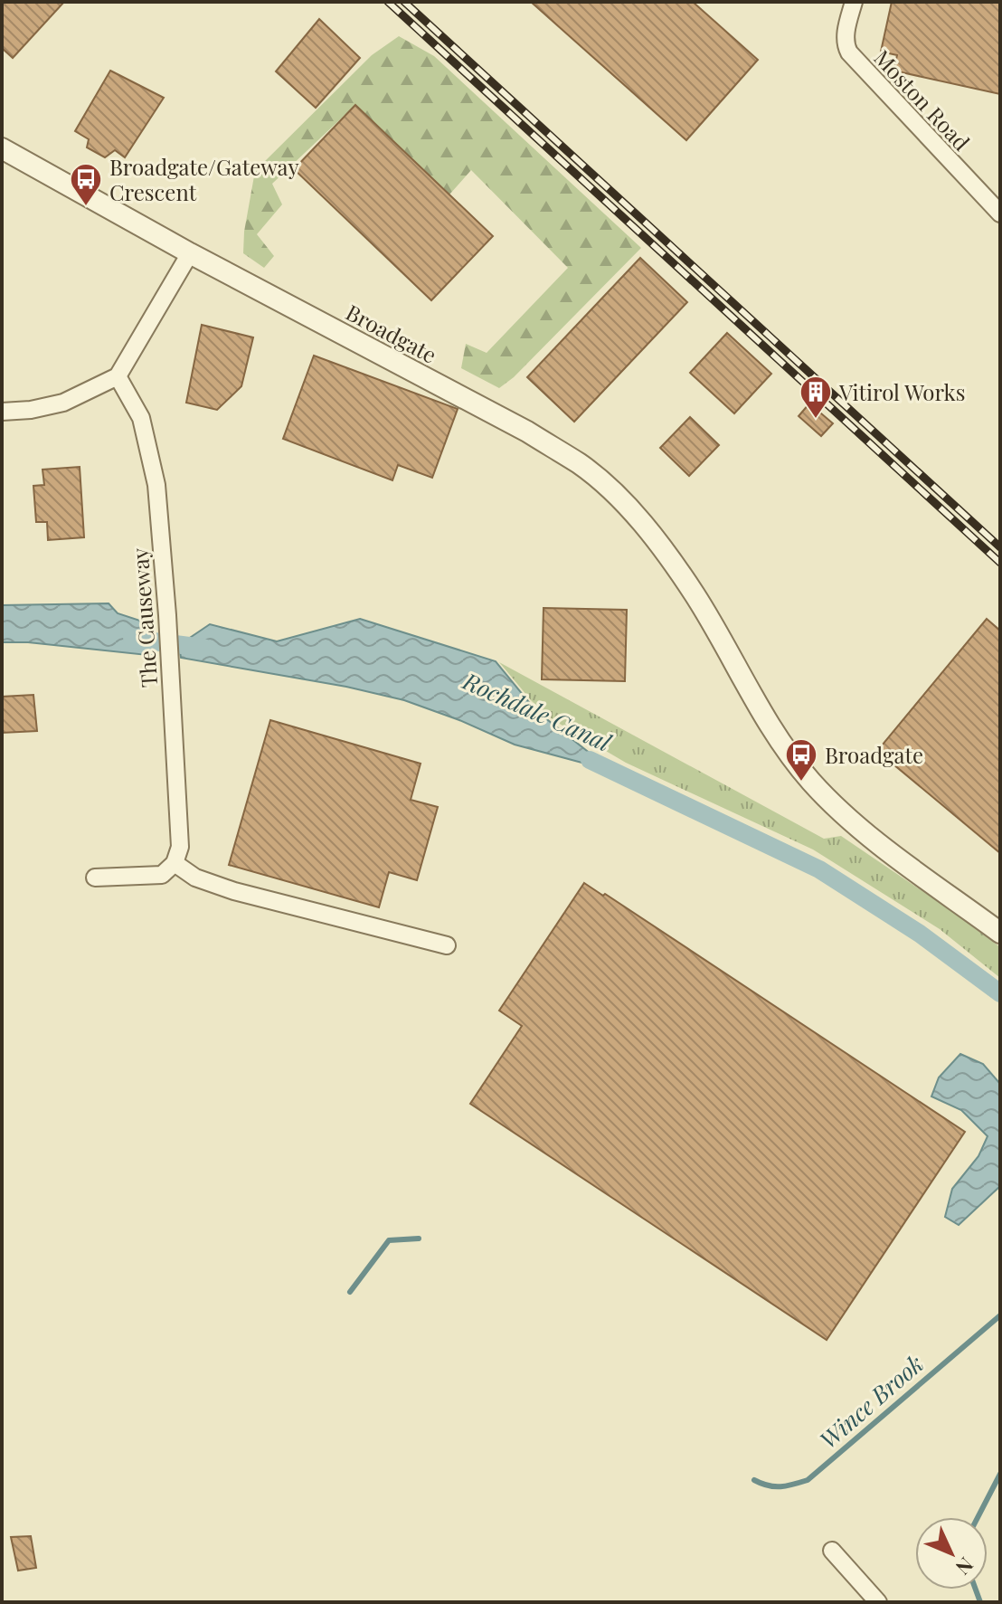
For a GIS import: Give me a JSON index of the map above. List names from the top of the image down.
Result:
{
  "streets": {
    "street": ["Moston Road", "Broadgate", "The Causeway"]
  },
  "water": ["Rochdale Canal", "Wince Brook"],
  "places": {
    "bus stop": ["Broadgate/Gateway Crescent", "Broadgate"],
    "building": ["Vitirol Works"]
  },
  "north": "bottom right"
}
